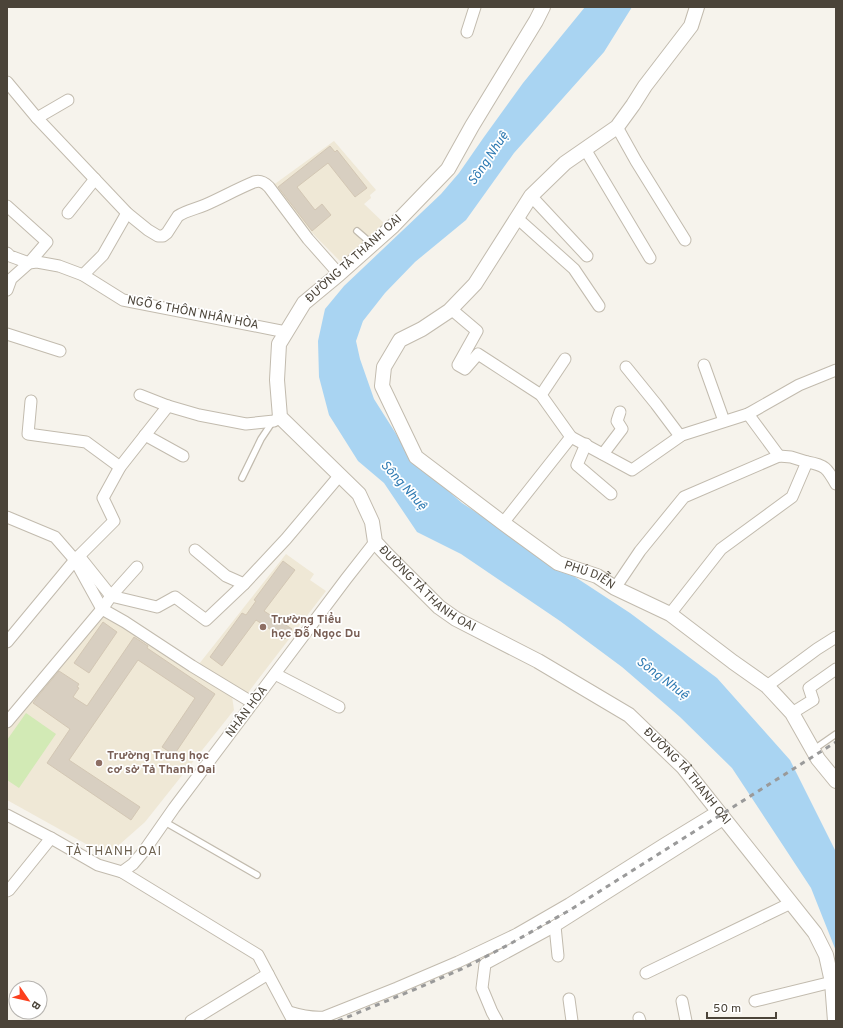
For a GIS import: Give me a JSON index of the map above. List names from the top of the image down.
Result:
{
  "streets": {
    "street": [
      "ĐƯỜNG TẢ THANH OAI",
      "NGÕ 6 THÔN NHÂN HÒA",
      "PHÚ DIỄN",
      "NHÂN HÒA"
    ]
  },
  "crossings": [
    ["ĐƯỜNG TẢ THANH OAI", "NGÕ 6 THÔN NHÂN HÒA"],
    ["ĐƯỜNG TẢ THANH OAI", "NHÂN HÒA"]
  ],
  "districts": ["TẢ THANH OAI"],
  "water": ["Sông Nhuệ"],
  "places": ["Trường Tiểu học Đỗ Ngọc Du", "Trường Trung học cơ sở Tả Thanh Oai"],
  "scale_bar": "50 m",
  "north": "bottom right"
}
